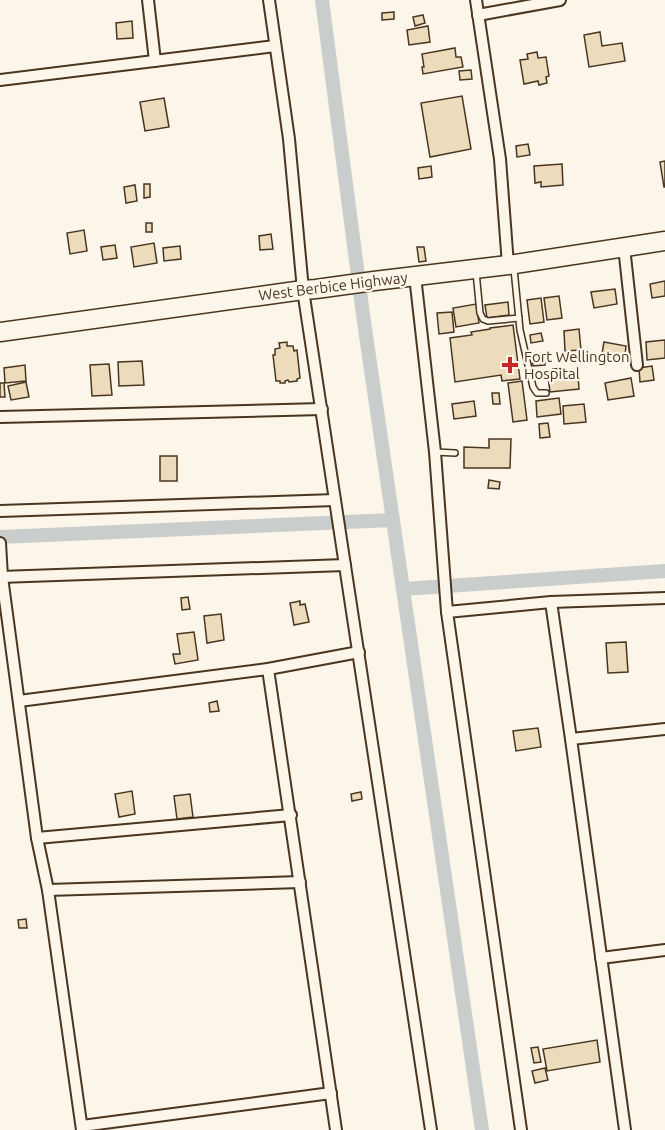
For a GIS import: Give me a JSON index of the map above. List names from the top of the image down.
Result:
{
  "streets": {
    "main road": ["West Berbice Highway"]
  },
  "places": {
    "health": ["Fort Wellington Hospital"]
  }
}
